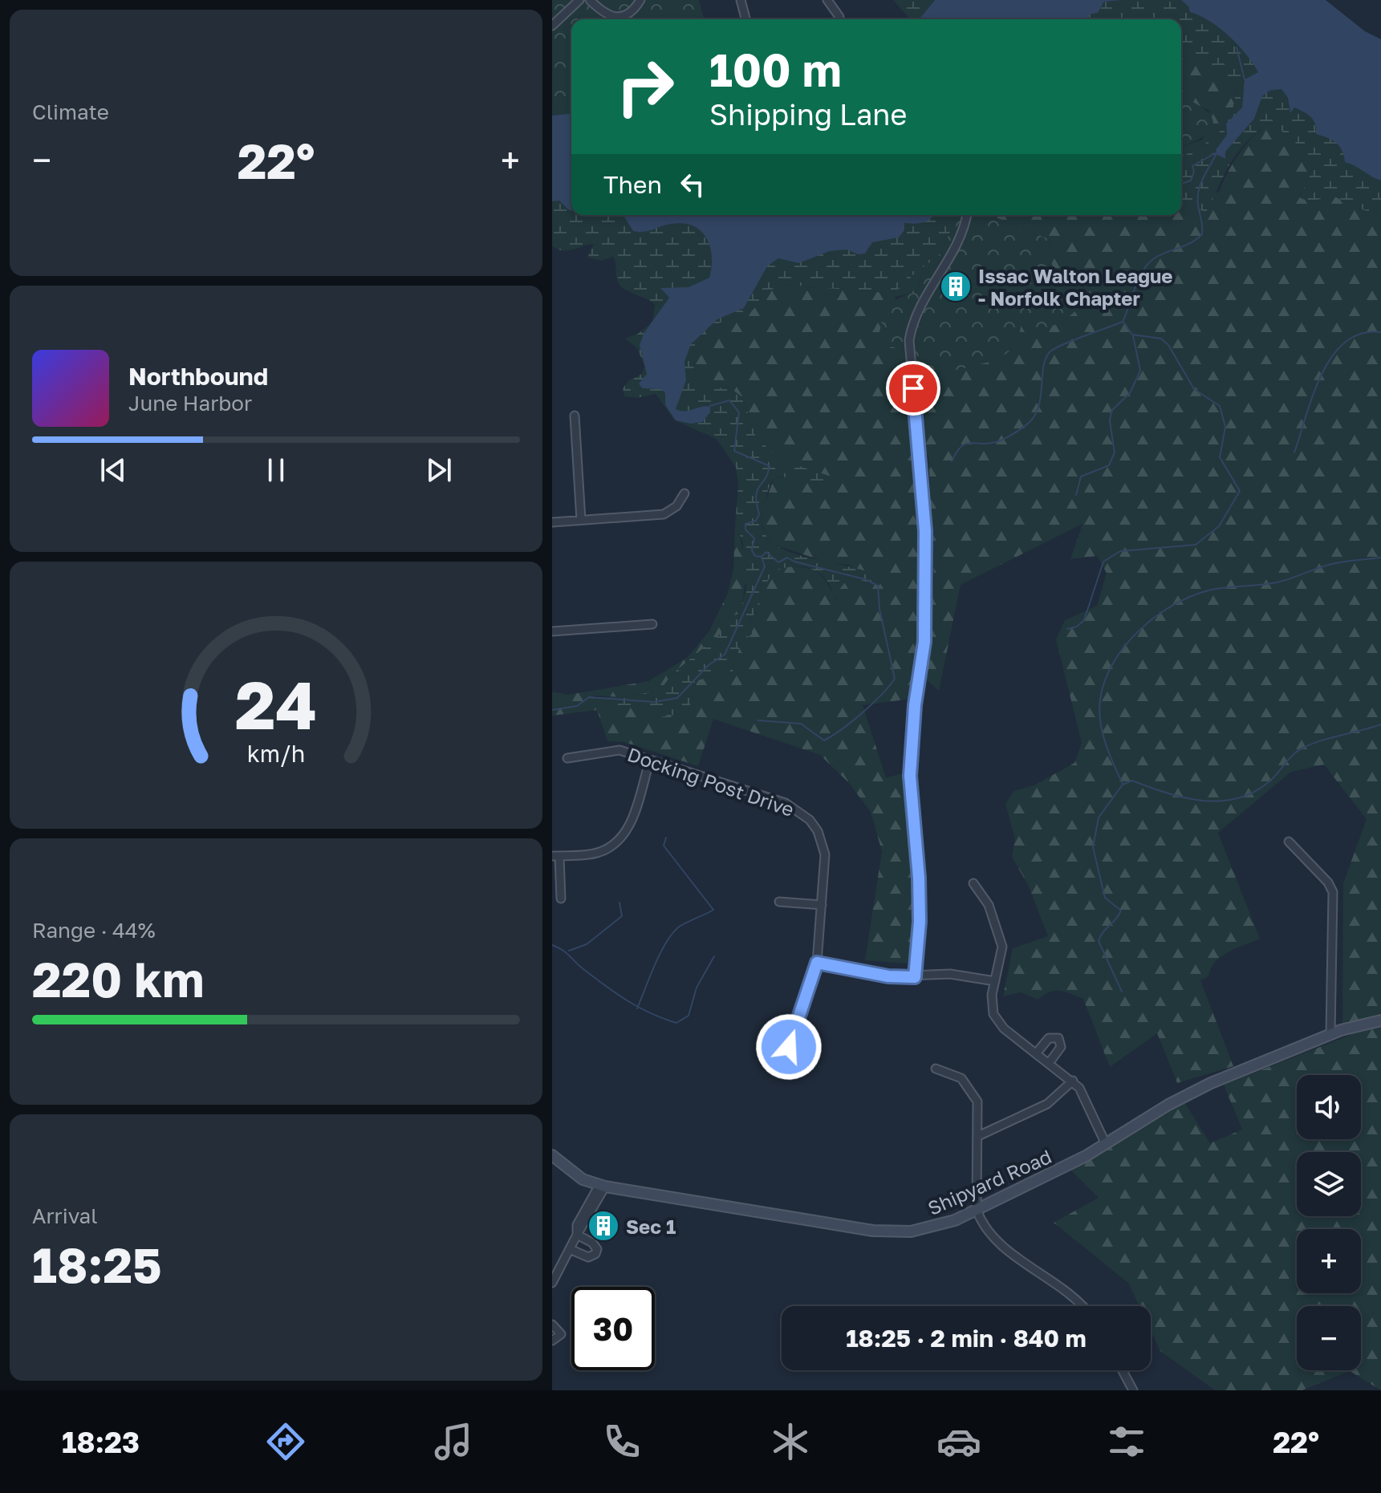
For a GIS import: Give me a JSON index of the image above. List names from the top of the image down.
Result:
{
  "streets": {
    "street": ["Docking Post Drive", "Shipyard Road"]
  },
  "places": {
    "building": ["Issac Walton League - Norfolk Chapter", "Sec 1"]
  },
  "page": {
    "tile": [
      "Climate",
      ["Range · 44%", "220 km"],
      ["Arrival", "18:25"]
    ],
    "turn": ["100 m", "Shipping Lane"],
    "heat": ["−", "22°", "+"],
    "then": "Then",
    "song": ["Northbound", "June Harbor"],
    "map_buttons": ["+", "−"],
    "limit": "30",
    "trip": "18:25 · 2 min · 840 m",
    "tabs": ["18:23", "22°"],
    "gauge": ["24", "km/h"]
  }
}
